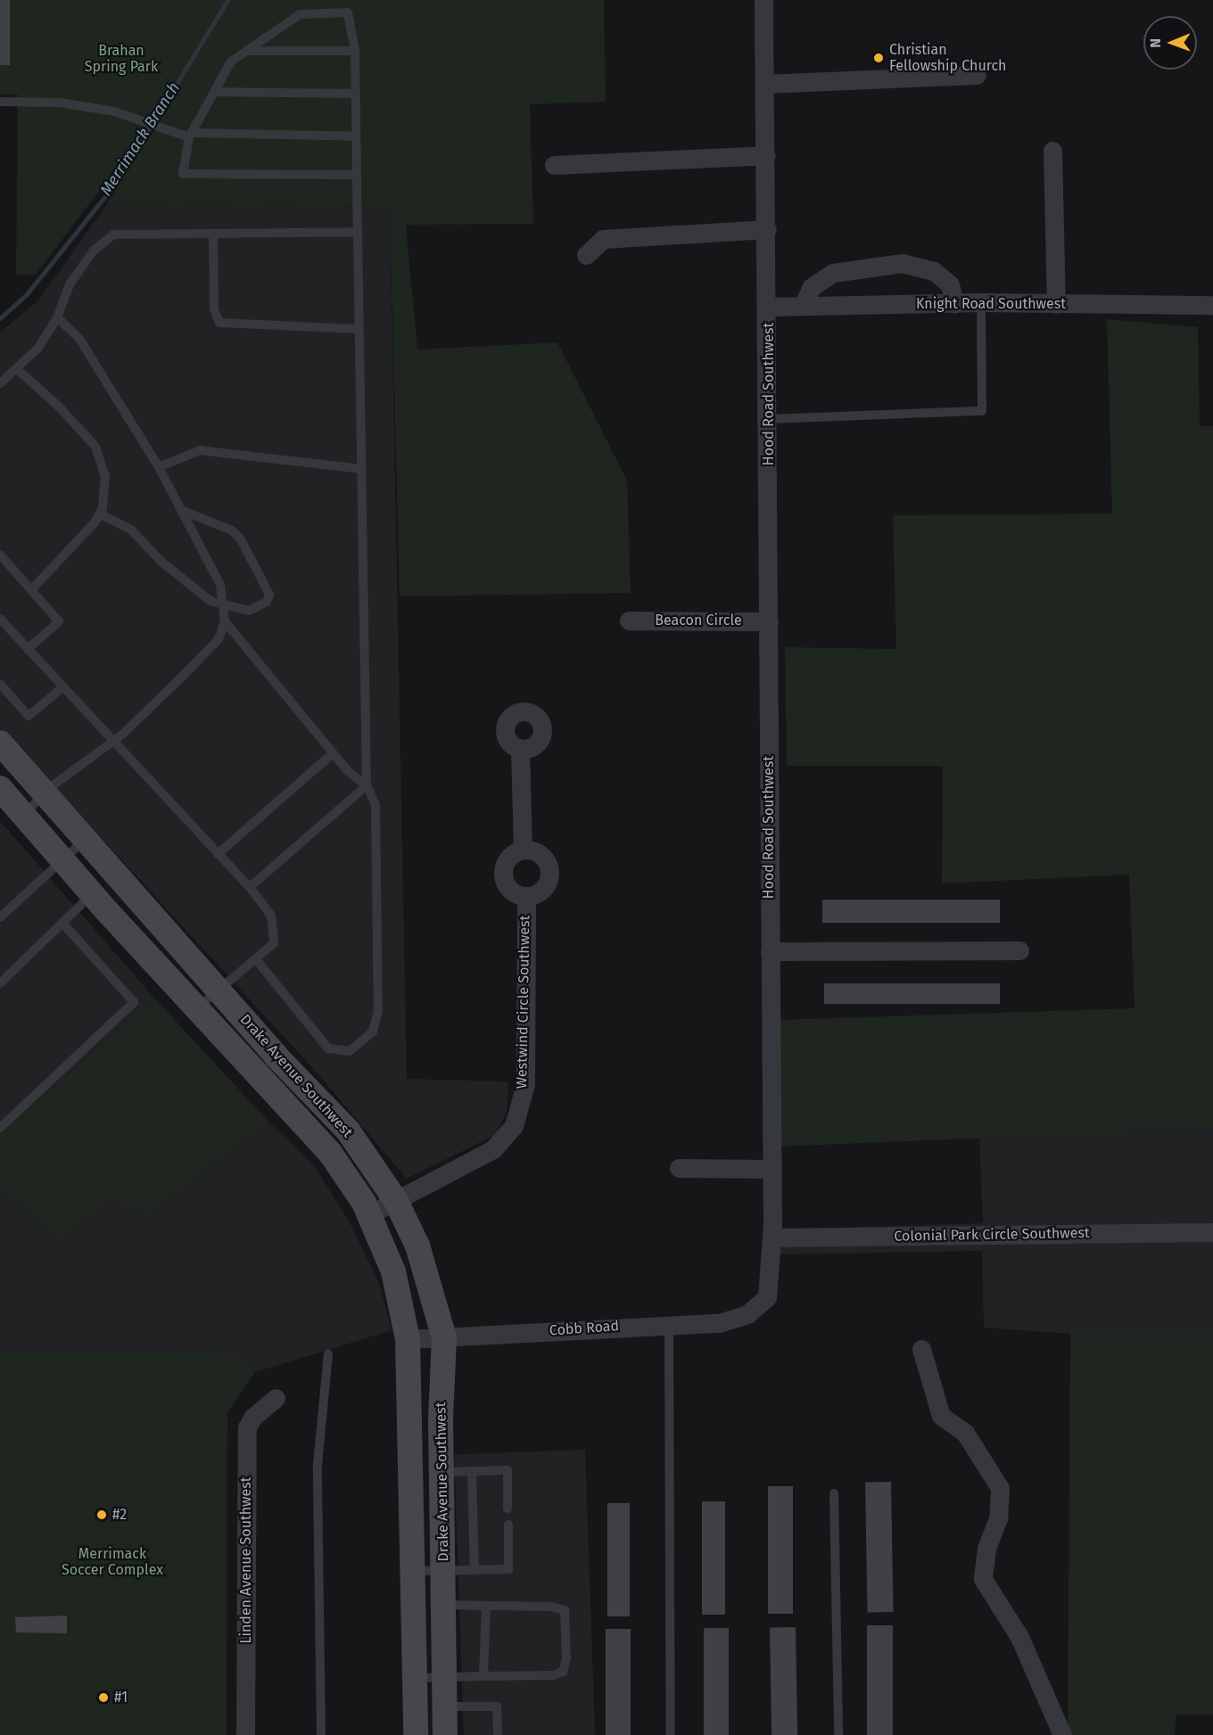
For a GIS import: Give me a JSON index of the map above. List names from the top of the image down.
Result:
{
  "streets": {
    "street": [
      "Knight Road Southwest",
      "Hood Road Southwest",
      "Beacon Circle",
      "Westwind Circle Southwest",
      "Drake Avenue Southwest",
      "Colonial Park Circle Southwest",
      "Cobb Road",
      "Linden Avenue Southwest"
    ]
  },
  "crossings": [
    ["Knight Road Southwest", "Hood Road Southwest"],
    ["Hood Road Southwest", "Beacon Circle"],
    ["Hood Road Southwest", "Colonial Park Circle Southwest"],
    ["Hood Road Southwest", "Cobb Road"],
    ["Westwind Circle Southwest", "Drake Avenue Southwest"],
    ["Drake Avenue Southwest", "Cobb Road"]
  ],
  "water": ["Merrimack Branch"],
  "parks": ["Brahan Spring Park", "Merrimack Soccer Complex"],
  "places": ["Christian Fellowship Church", "#2", "#1"],
  "north": "left"
}
